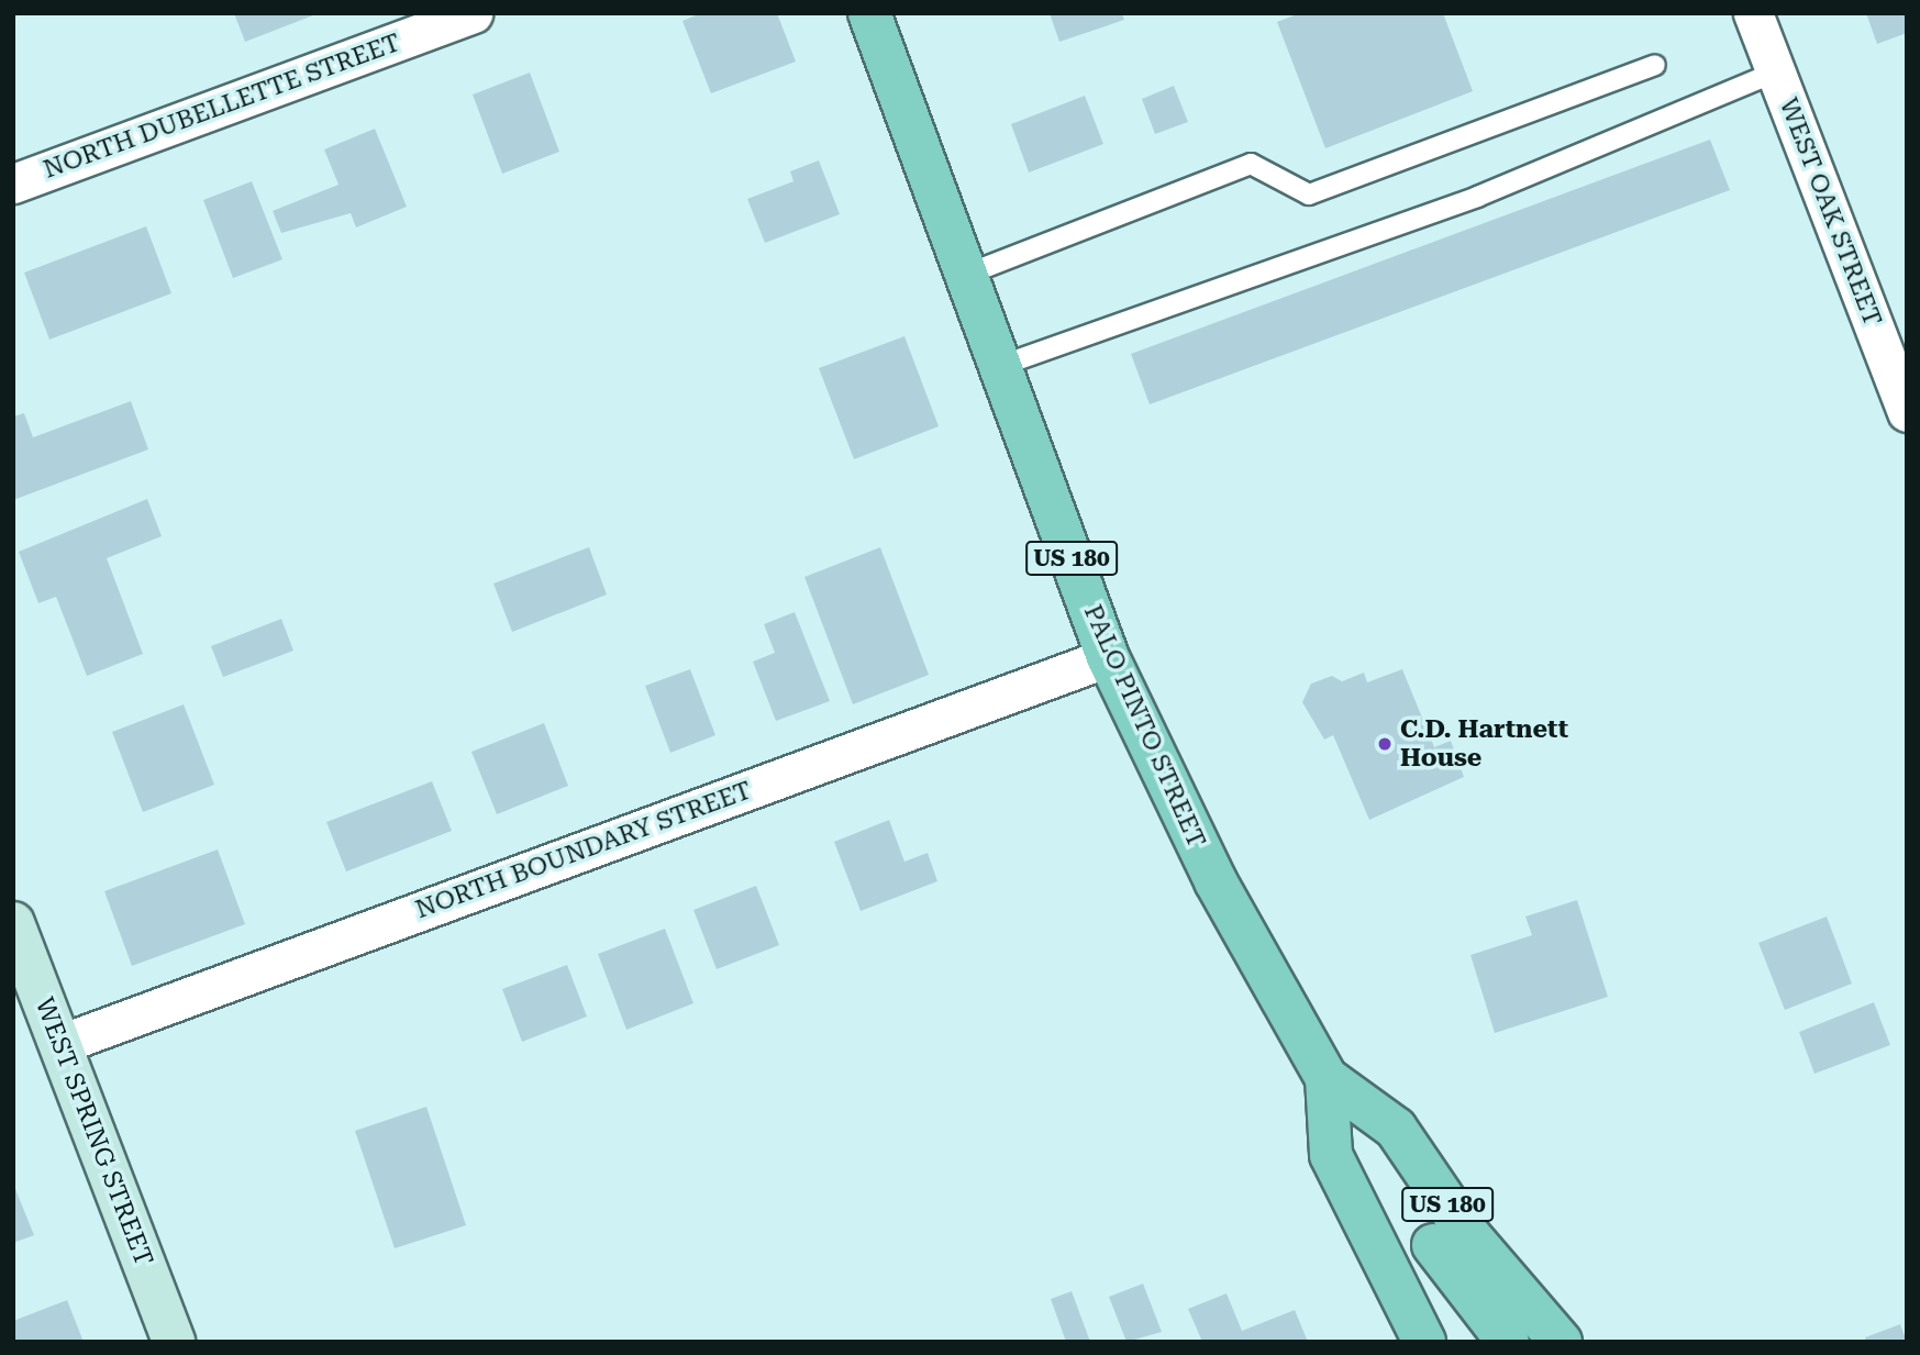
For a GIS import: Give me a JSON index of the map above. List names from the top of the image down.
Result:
{
  "streets": {
    "main road": ["US 180", "PALO PINTO STREET"],
    "street": [
      "NORTH DUBELLETTE STREET",
      "WEST OAK STREET",
      "NORTH BOUNDARY STREET",
      "WEST SPRING STREET"
    ]
  },
  "crossings": [
    ["PALO PINTO STREET", "NORTH BOUNDARY STREET"],
    ["NORTH BOUNDARY STREET", "WEST SPRING STREET"]
  ],
  "places": ["C.D. Hartnett House"]
}
